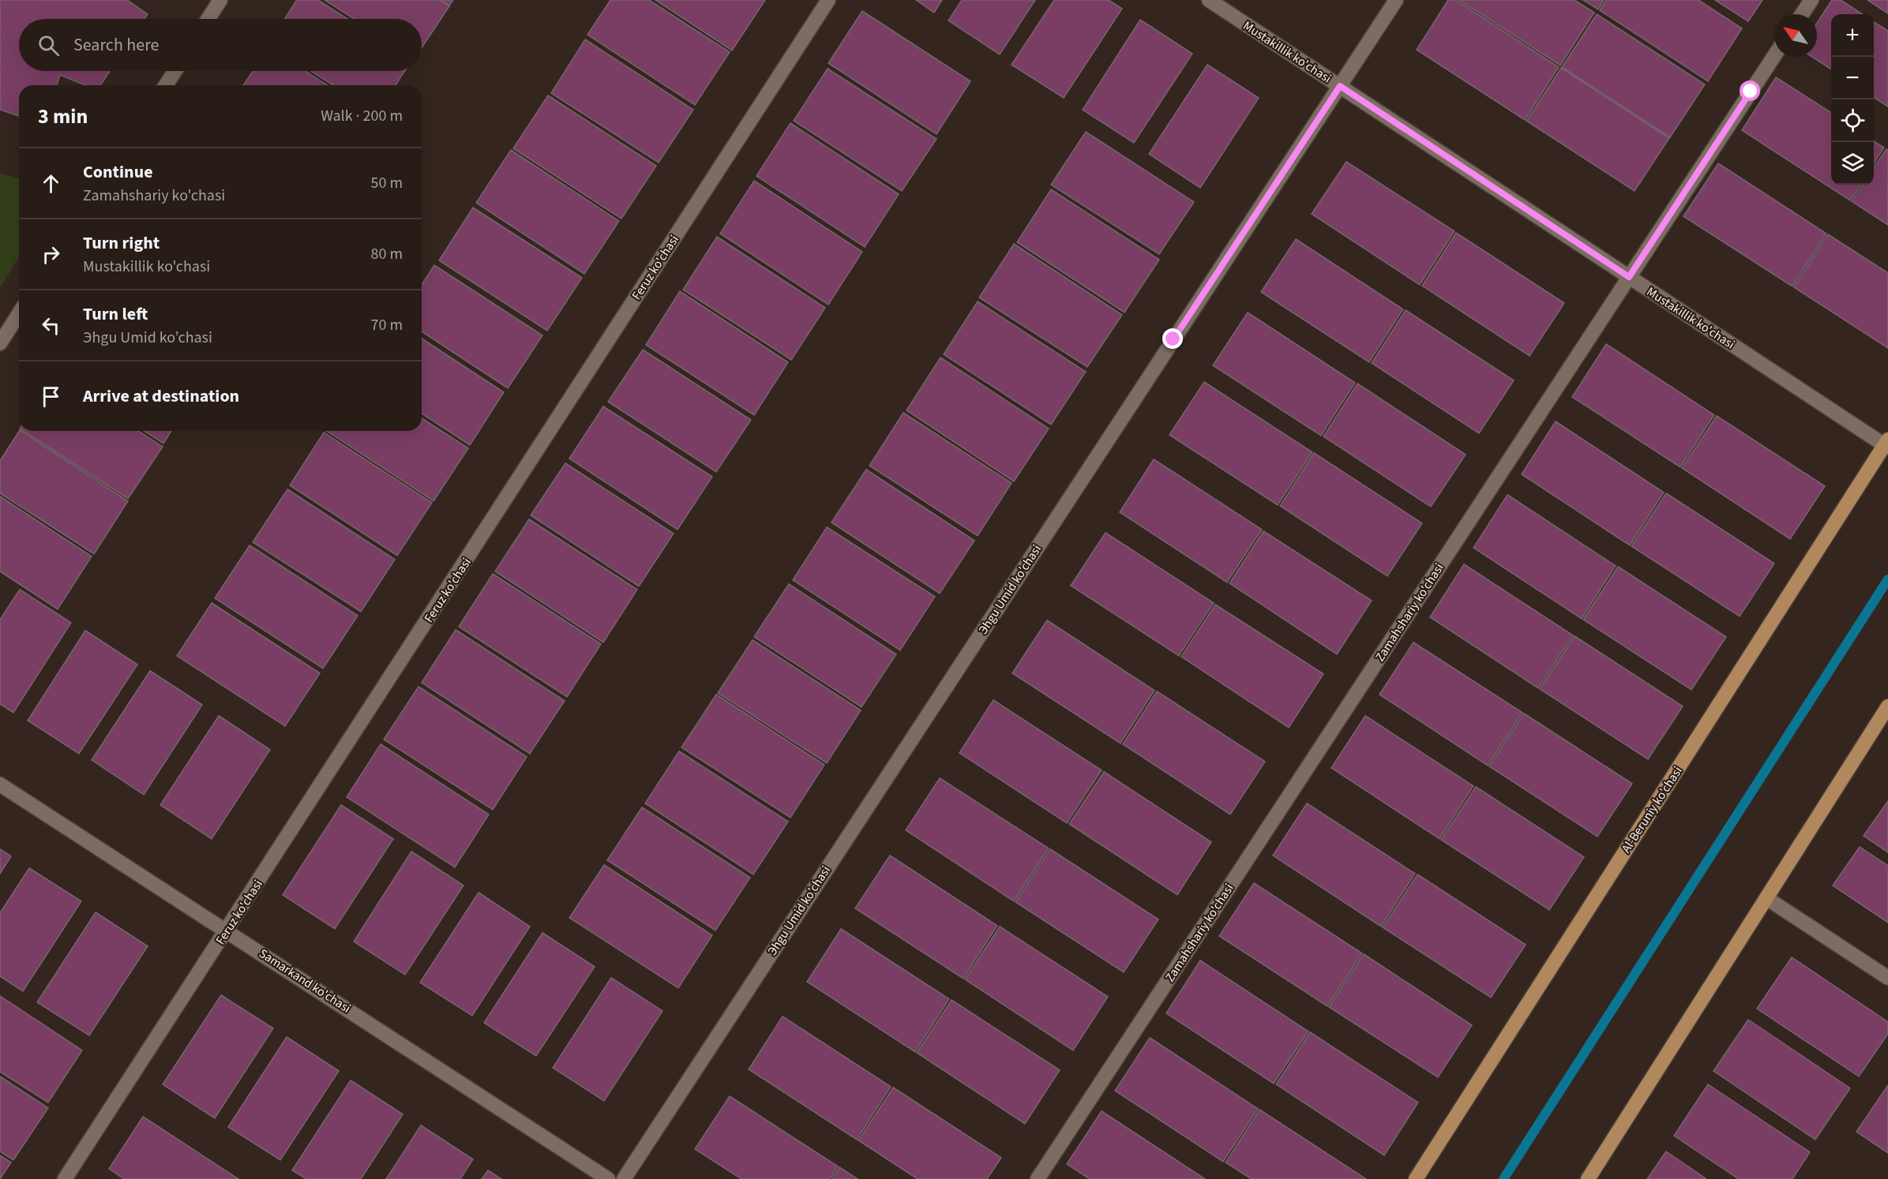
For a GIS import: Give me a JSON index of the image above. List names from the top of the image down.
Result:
{
  "streets": {
    "main road": ["Al-Beruniy ko’chasi"],
    "street": [
      "Mustakillik ko'chasi",
      "Feruz ko'chasi",
      "Эhgu Umid ko’chasi",
      "Zamahshariy ko'chasi",
      "Samarkand ko'chasi"
    ]
  },
  "crossings": [
    ["Mustakillik ko'chasi", "Эhgu Umid ko’chasi"],
    ["Mustakillik ko'chasi", "Zamahshariy ko'chasi"],
    ["Mustakillik ko'chasi", "Al-Beruniy ko’chasi"],
    ["Feruz ko'chasi", "Samarkand ko'chasi"]
  ],
  "north": "top left",
  "page": {
    "map_buttons": ["+", "−"],
    "search": "Search here",
    "heading": ["3 min", "Walk · 200 m"],
    "list": [
      ["Continue", "Zamahshariy ko'chasi", "50 m"],
      ["Turn right", "Mustakillik ko'chasi", "80 m"],
      ["Turn left", "Эhgu Umid ko’chasi", "70 m"],
      "Arrive at destination"
    ]
  }
}
